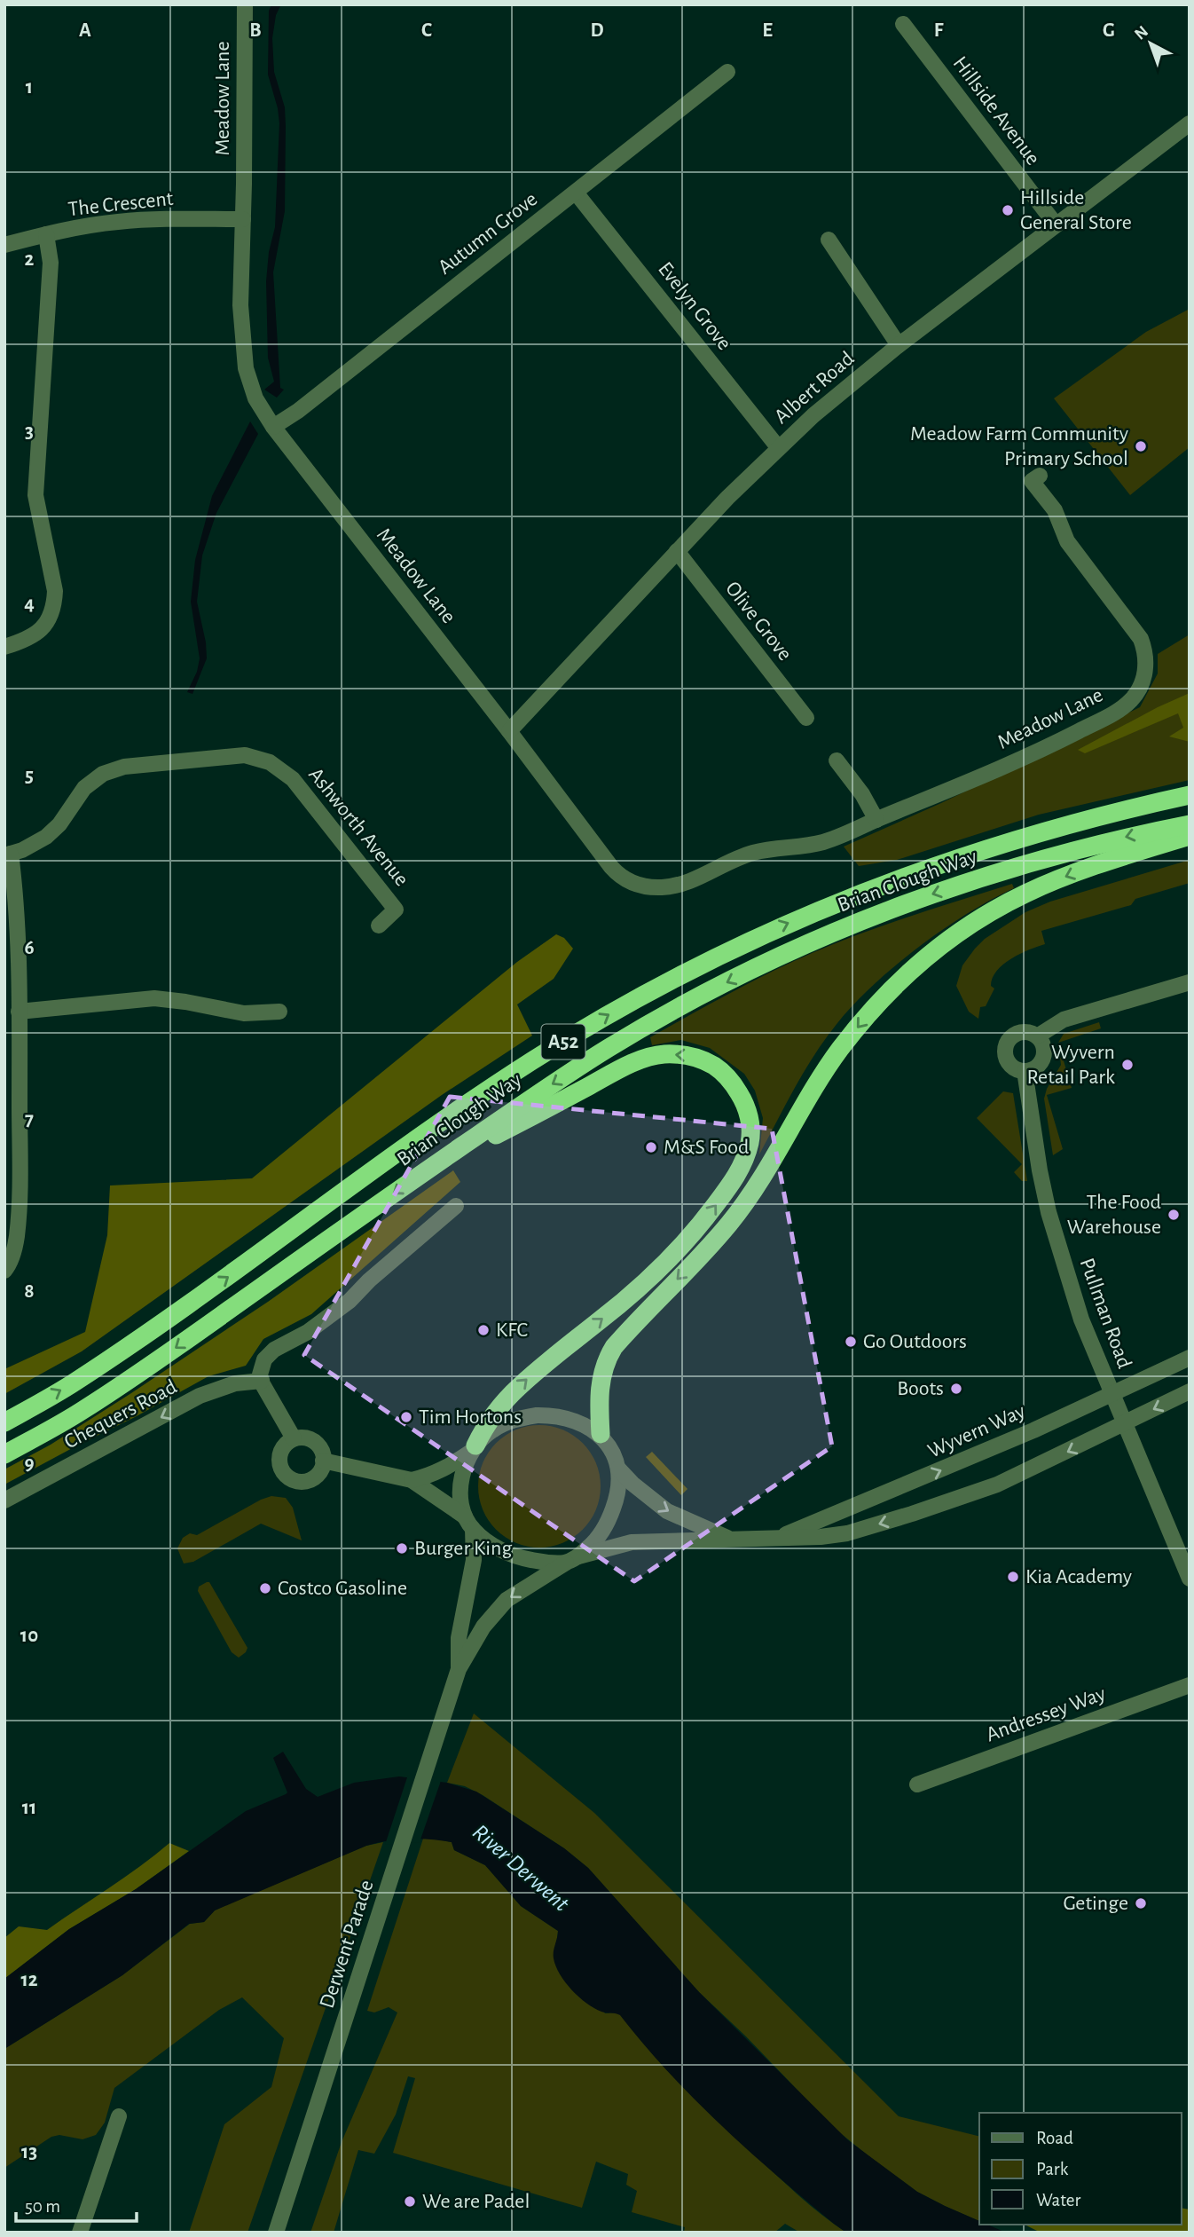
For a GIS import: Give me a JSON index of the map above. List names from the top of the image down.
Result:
{
  "streets": {
    "highway": ["Brian Clough Way", "A52"],
    "street": [
      "Meadow Lane",
      "Hillside Avenue",
      "The Crescent",
      "Autumn Grove",
      "Evelyn Grove",
      "Albert Road",
      "Olive Grove",
      "Ashworth Avenue",
      "Pullman Road",
      "Chequers Road",
      "Wyvern Way",
      "Andressey Way",
      "Derwent Parade"
    ]
  },
  "crossings": [
    ["Meadow Lane", "The Crescent"],
    ["Meadow Lane", "Autumn Grove"],
    ["Meadow Lane", "Albert Road"],
    ["Hillside Avenue", "Albert Road"],
    ["Autumn Grove", "Evelyn Grove"],
    ["Evelyn Grove", "Albert Road"],
    ["Albert Road", "Olive Grove"],
    ["Pullman Road", "Wyvern Way"],
    ["Wyvern Way", "Derwent Parade"]
  ],
  "one_way": ["Chequers Road"],
  "water": ["River Derwent"],
  "places": [
    "Hillside General Store",
    "Meadow Farm Community Primary School",
    "Wyvern Retail Park",
    "M&S Food",
    "The Food Warehouse",
    "KFC",
    "Go Outdoors",
    "Boots",
    "Tim Hortons",
    "Burger King",
    "Kia Academy",
    "Costco Gasoline",
    "Getinge",
    "We are Padel"
  ],
  "legend": ["Road", "Park", "Water"],
  "scale_bar": "50 m",
  "north": "top left",
  "grid": {
    "columns": [
      "A",
      "B",
      "C",
      "D",
      "E",
      "F",
      "G"
    ],
    "rows": [
      "1",
      "2",
      "3",
      "4",
      "5",
      "6",
      "7",
      "8",
      "9",
      "10",
      "11",
      "12",
      "13"
    ]
  }
}
